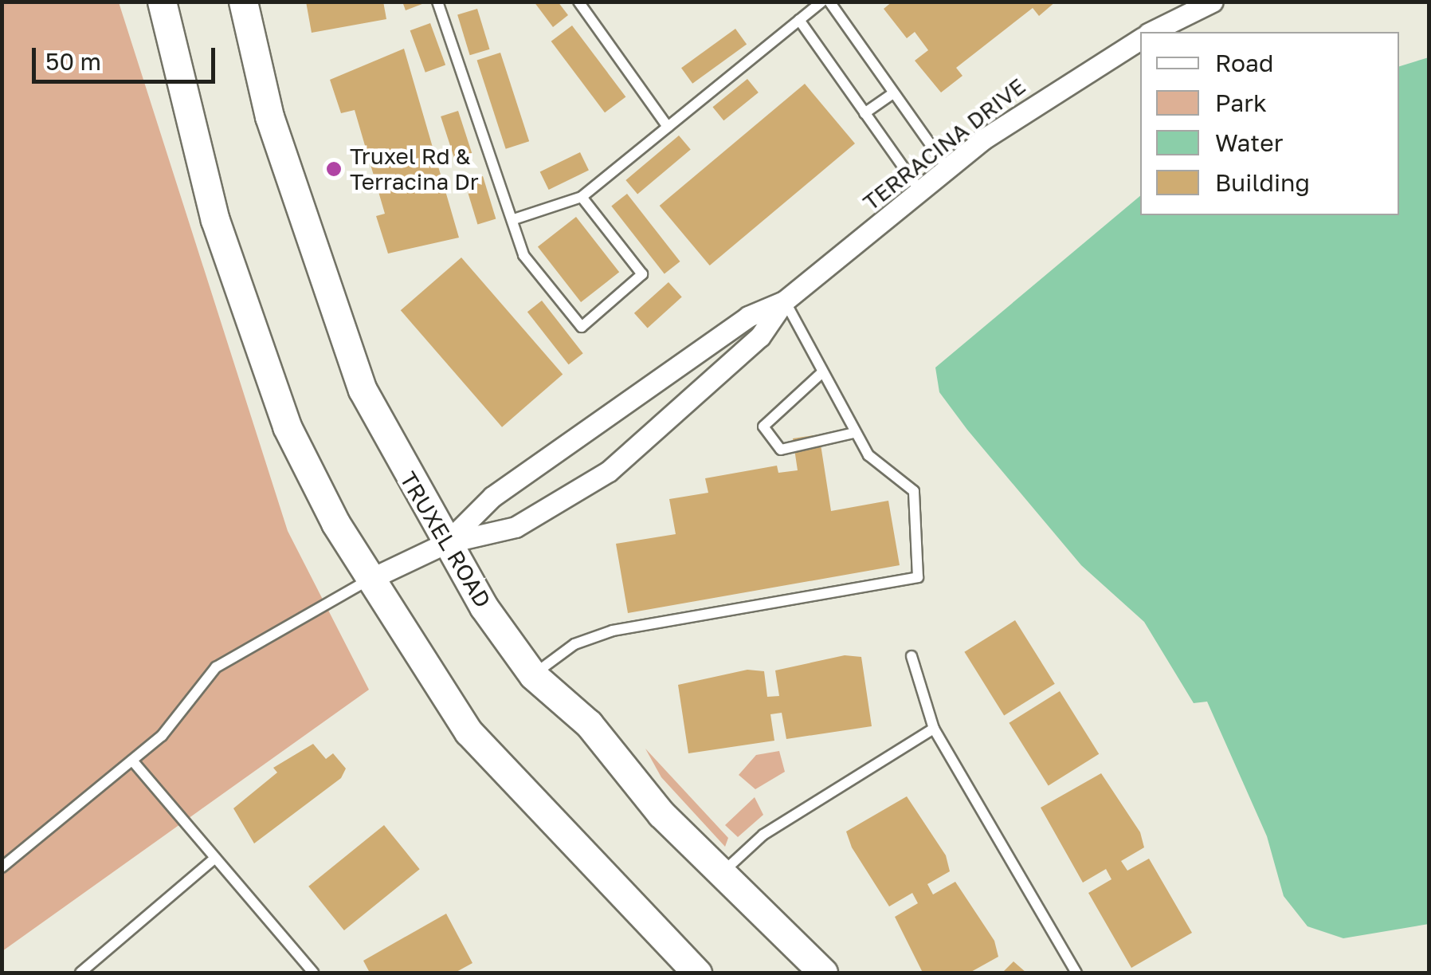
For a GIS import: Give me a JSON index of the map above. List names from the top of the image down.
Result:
{
  "streets": {
    "main road": ["TRUXEL ROAD"],
    "street": ["TERRACINA DRIVE"]
  },
  "crossings": [
    ["TERRACINA DRIVE", "TRUXEL ROAD"]
  ],
  "places": ["Truxel Rd & Terracina Dr"],
  "legend": [
    "Road",
    "Park",
    "Water",
    "Building"
  ],
  "scale_bar": "50 m"
}
